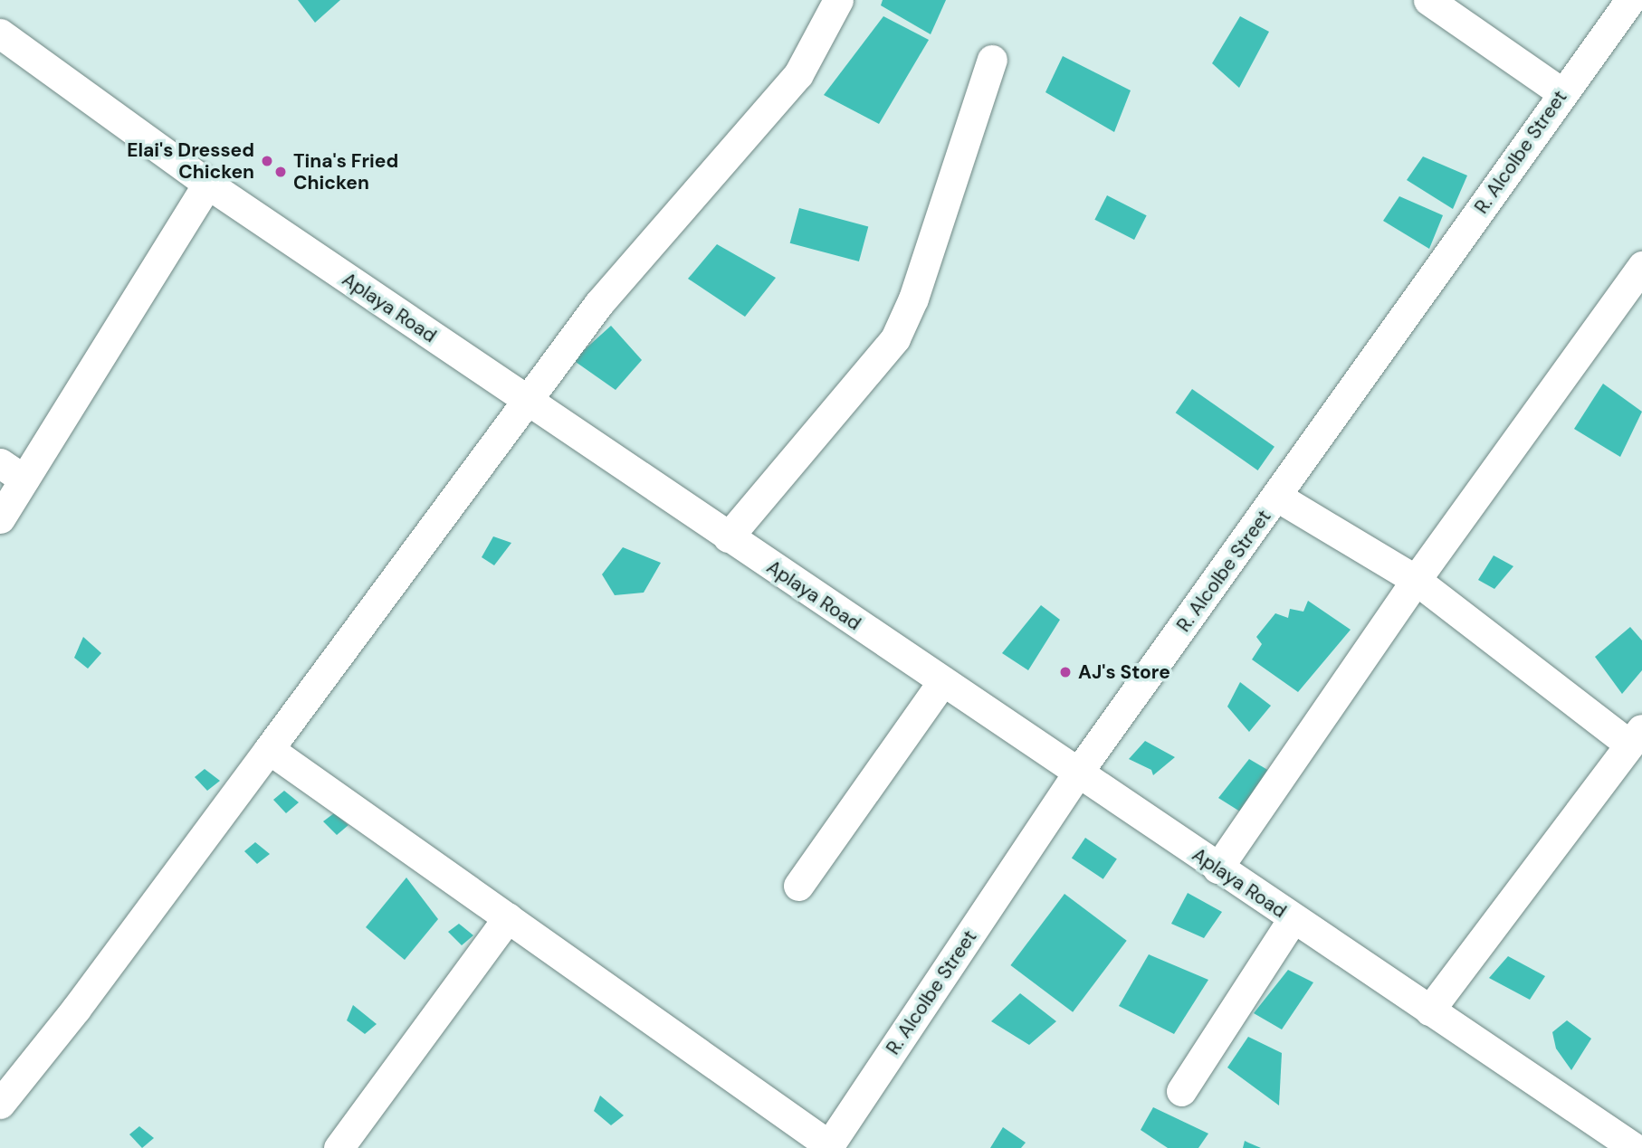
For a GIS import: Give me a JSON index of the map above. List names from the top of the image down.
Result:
{
  "streets": {
    "street": ["R. Alcolbe Street", "Aplaya Road"]
  },
  "crossings": [
    ["R. Alcolbe Street", "Aplaya Road"]
  ],
  "places": ["Elai's Dressed Chicken", "Tina's Fried Chicken", "AJ's Store"]
}
